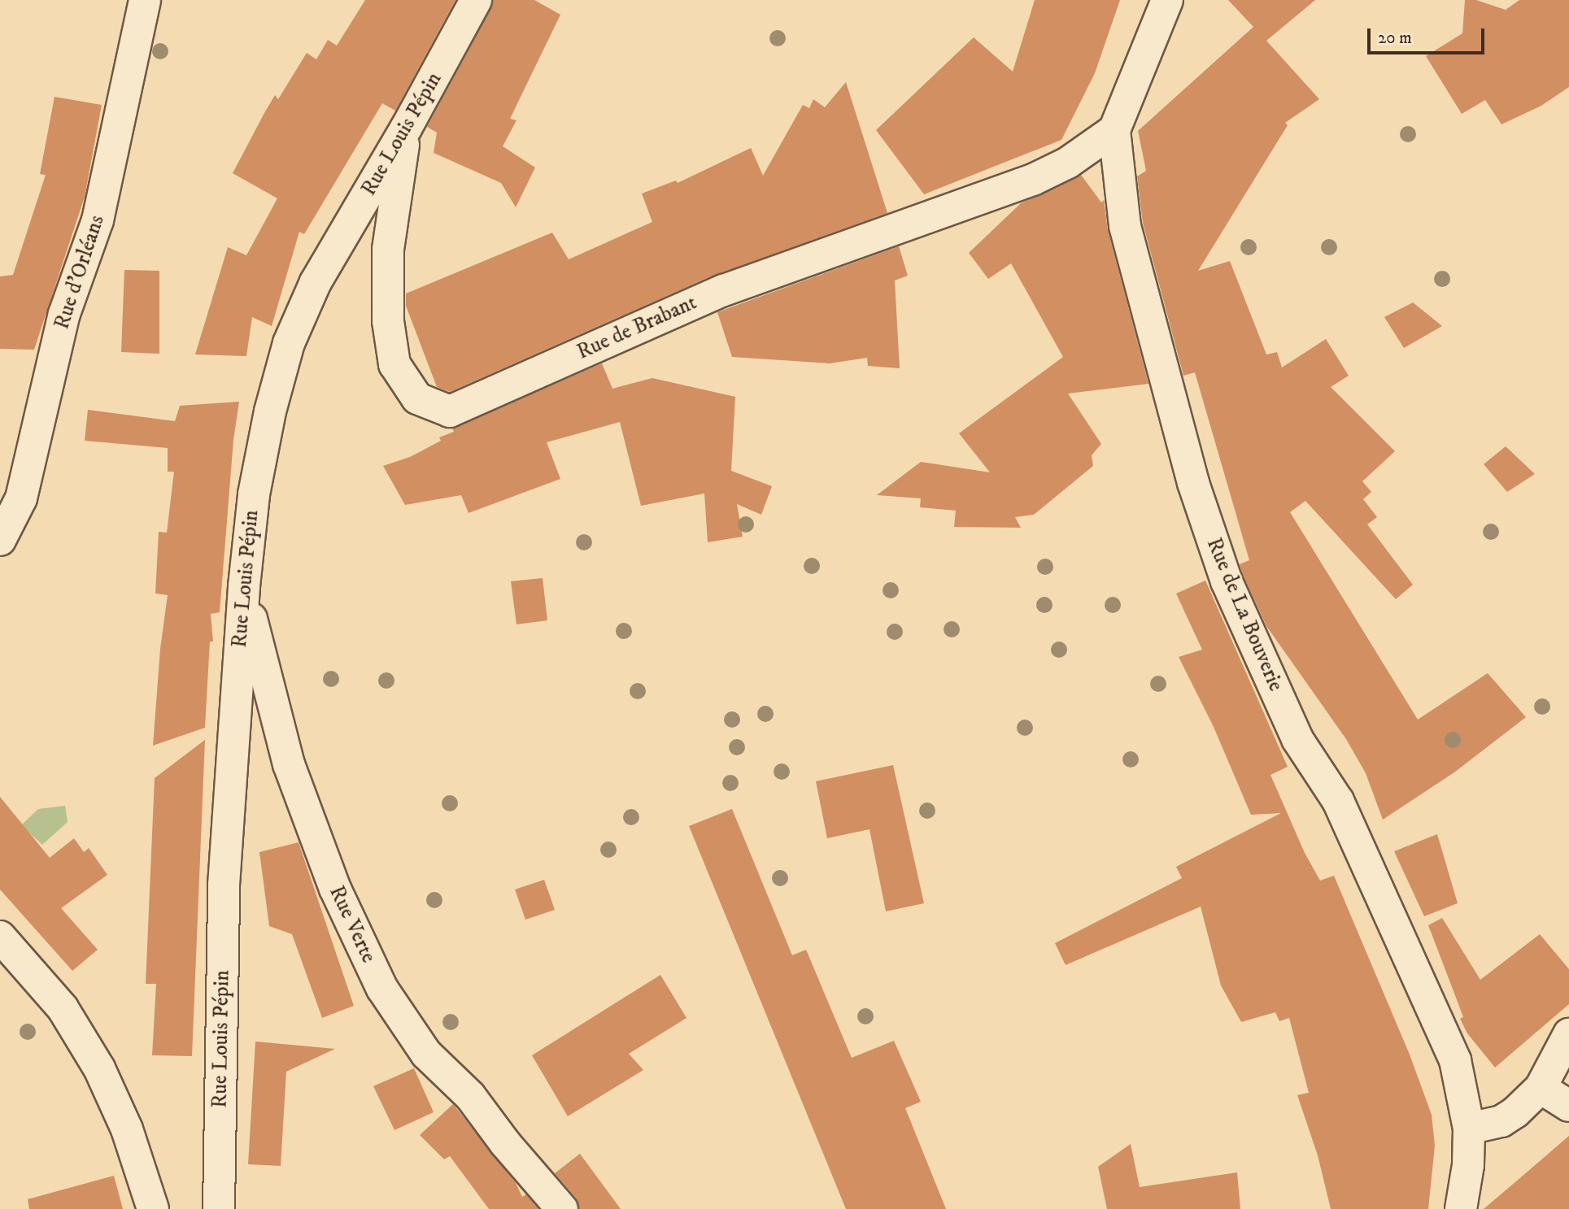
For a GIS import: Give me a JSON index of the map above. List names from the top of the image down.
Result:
{
  "streets": {
    "street": [
      "Rue Louis Pépin",
      "Rue d'Orléans",
      "Rue de Brabant",
      "Rue de La Bouverie",
      "Rue Verte"
    ]
  },
  "crossings": [
    ["Rue Louis Pépin", "Rue de Brabant"],
    ["Rue Louis Pépin", "Rue Verte"],
    ["Rue de Brabant", "Rue de La Bouverie"]
  ],
  "scale_bar": "20 m"
}
